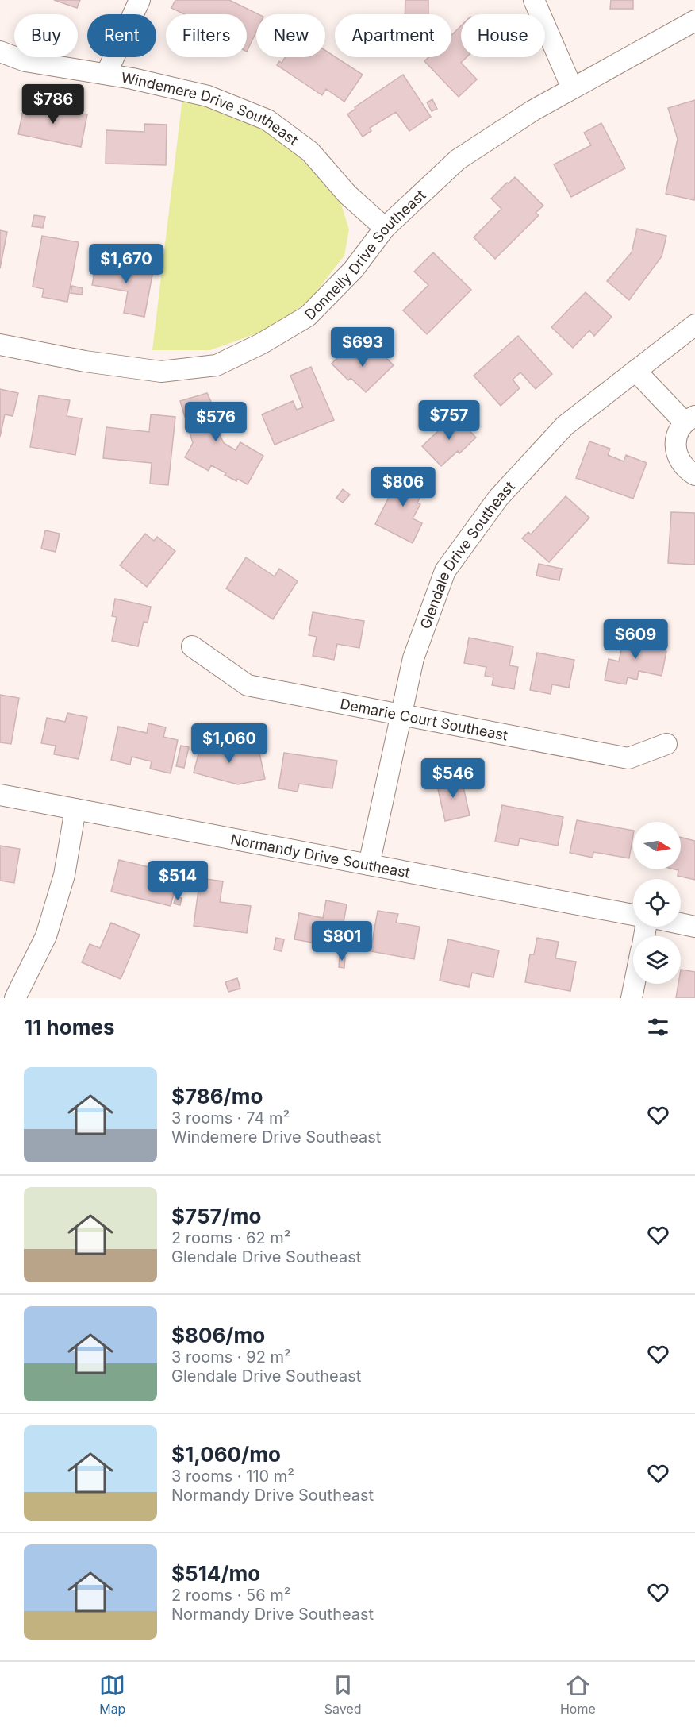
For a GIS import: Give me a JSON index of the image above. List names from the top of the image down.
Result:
{
  "streets": {
    "street": [
      "Windemere Drive Southeast",
      "Donnelly Drive Southeast",
      "Glendale Drive Southeast",
      "Demarie Court Southeast",
      "Normandy Drive Southeast"
    ]
  },
  "crossings": [
    ["Windemere Drive Southeast", "Donnelly Drive Southeast"],
    ["Glendale Drive Southeast", "Demarie Court Southeast"],
    ["Glendale Drive Southeast", "Normandy Drive Southeast"]
  ],
  "north": "right",
  "page": {
    "chip": [
      "Buy",
      "Rent",
      "Filters",
      "New",
      "Apartment",
      "House"
    ],
    "price": [
      "$786",
      "$1,670",
      "$693",
      "$757",
      "$576",
      "$806",
      "$609",
      "$1,060",
      "$546",
      "$514",
      "$801"
    ],
    "heading": "11 homes",
    "list": [
      {
        "name": "$786/mo",
        "note": "3 rooms · 74 m² · Windemere Drive Southeast"
      },
      {
        "name": "$757/mo",
        "note": "2 rooms · 62 m² · Glendale Drive Southeast"
      },
      {
        "name": "$806/mo",
        "note": "3 rooms · 92 m² · Glendale Drive Southeast"
      },
      {
        "name": "$1,060/mo",
        "note": "3 rooms · 110 m² · Normandy Drive Southeast"
      },
      {
        "name": "$514/mo",
        "note": "2 rooms · 56 m² · Normandy Drive Southeast"
      }
    ],
    "tabs": ["Map", "Saved", "Home"]
  }
}
